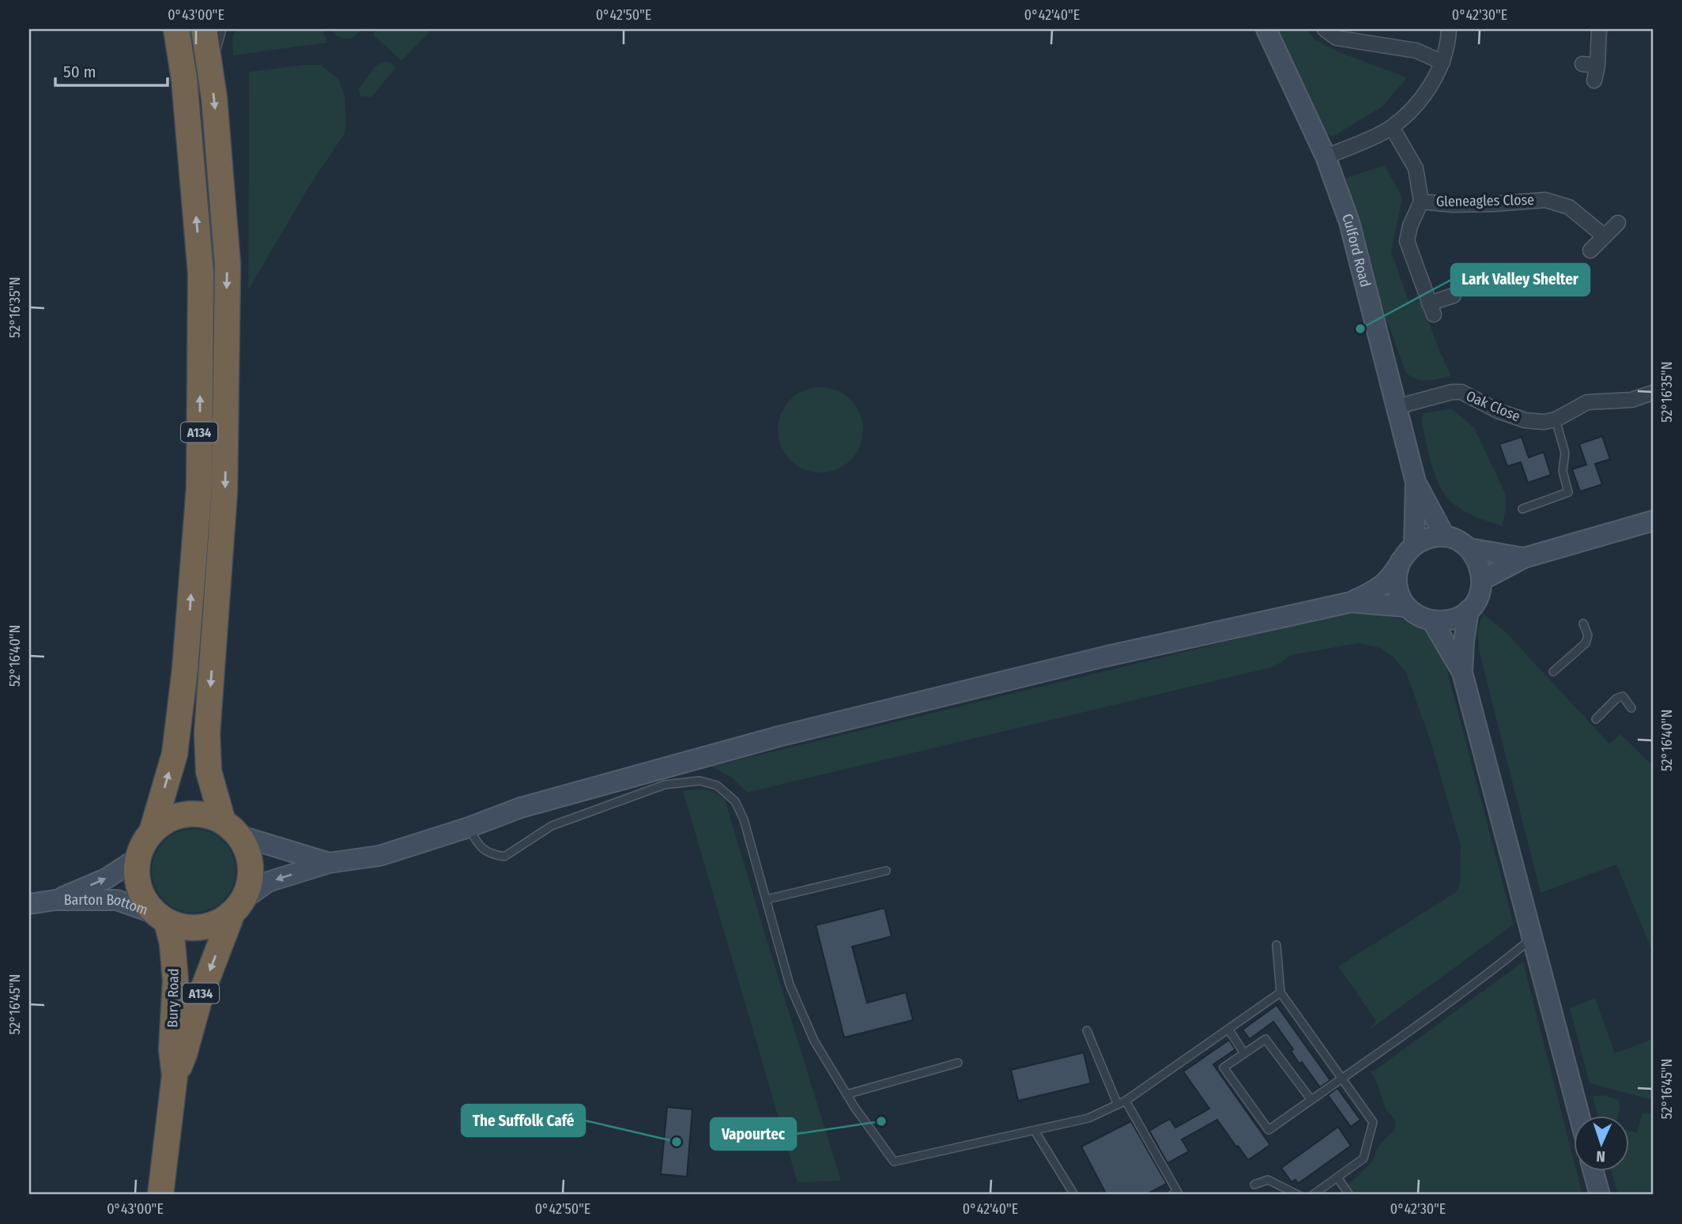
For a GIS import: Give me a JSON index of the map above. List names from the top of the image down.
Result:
{
  "streets": {
    "highway": ["A134", "Bury Road"],
    "main road": ["Culford Road", "Barton Bottom"],
    "street": ["Gleneagles Close", "Oak Close"]
  },
  "crossings": [
    ["Culford Road", "Oak Close"],
    ["A134", "Barton Bottom"],
    ["A134", "Bury Road"],
    ["Barton Bottom", "Bury Road"]
  ],
  "one_way": ["Barton Bottom", "Bury Road"],
  "places": ["Lark Valley Shelter", "Vapourtec", "The Suffolk Café"],
  "scale_bar": "50 m",
  "north": "bottom",
  "coordinates": [
    "0°43'00\"E",
    "0°42'50\"E",
    "0°42'40\"E",
    "0°42'30\"E",
    "52°16'35\"N",
    "52°16'40\"N",
    "52°16'45\"N"
  ]
}
